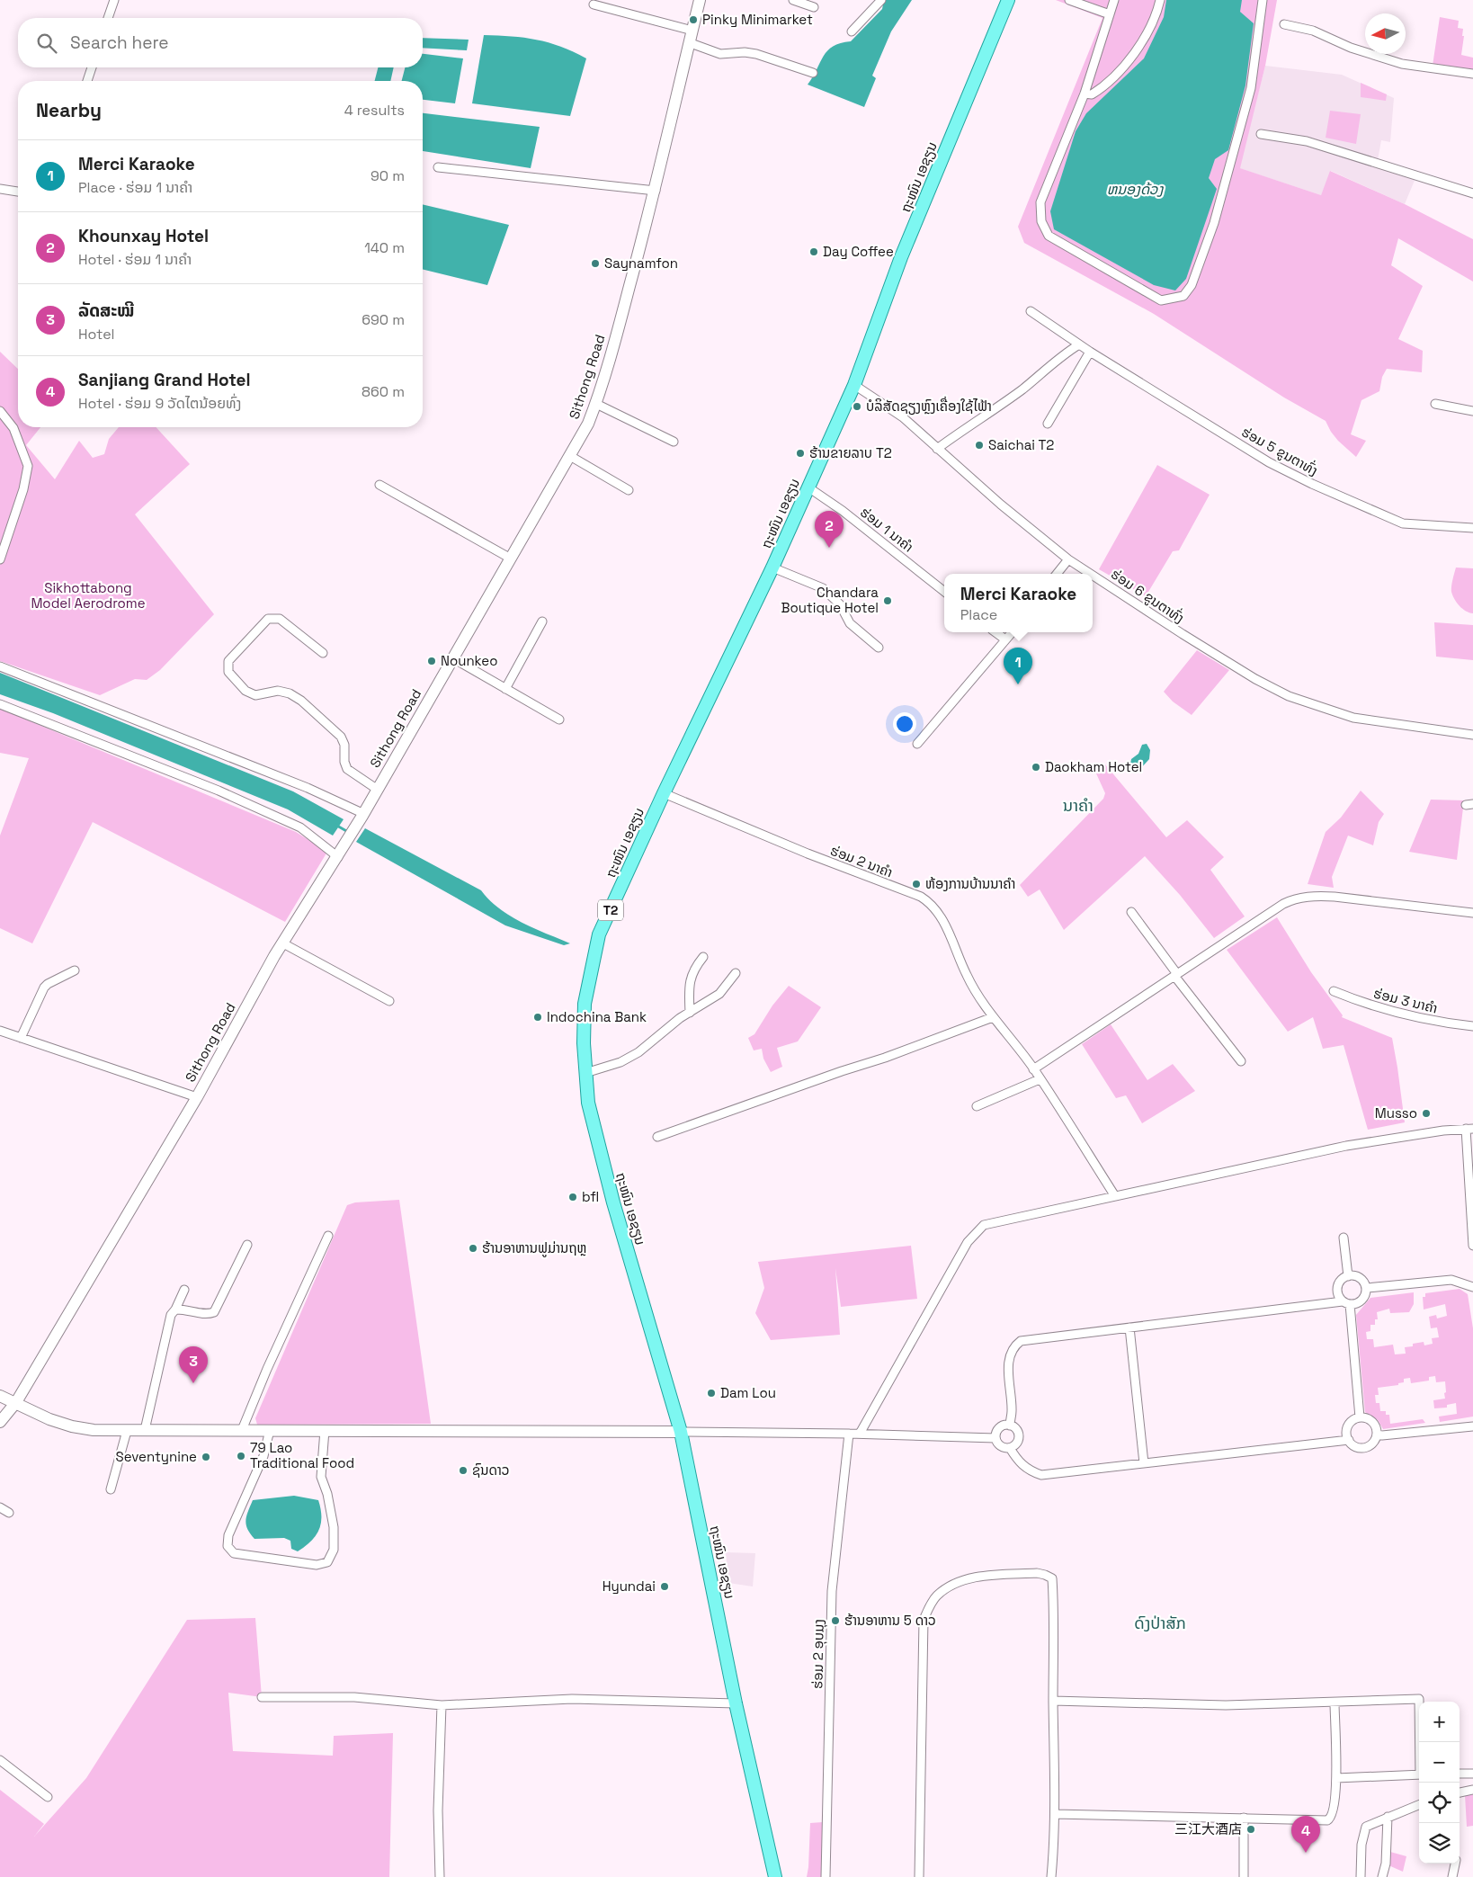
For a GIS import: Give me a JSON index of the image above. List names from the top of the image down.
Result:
{
  "streets": {
    "main road": ["ຖະໜົນ ເອຊຽນ", "Sithong Road", "T2"],
    "street": [
      "ຮ່ອມ 5 ຂູນຕາທົ່ງ",
      "ຮ່ອມ 1 ນາຄຳ",
      "ຮ່ອມ 6 ຂູນຕາທົ່ງ",
      "ຮ່ອມ 2 ນາຄຳ",
      "ຮ່ອມ 3 ນາຄຳ",
      "ຮ່ອມ 2 ອຸບມຸງ"
    ]
  },
  "crossings": [
    ["ຖະໜົນ ເອຊຽນ", "ຮ່ອມ 1 ນາຄຳ"],
    ["ຖະໜົນ ເອຊຽນ", "ຮ່ອມ 6 ຂູນຕາທົ່ງ"],
    ["ຖະໜົນ ເອຊຽນ", "ຮ່ອມ 2 ນາຄຳ"]
  ],
  "districts": ["ນາຄຳ", "ດົງປ່າສັກ"],
  "water": ["ຫນອງດ້ວງ"],
  "parks": ["Sikhottabong Model Aerodrome"],
  "places": [
    "Pinky Minimarket",
    "Day Coffee",
    "Saynamfon",
    "ບໍລິສັດຊຽງຫຼົງເຄື່ອງໃຊ້ໄຟ້າ",
    "Saichai T2",
    "ຮ້ານຂາຍລາບ T2",
    "Chandara Boutique Hotel",
    "Nounkeo",
    "Daokham Hotel",
    "ຫ້ອງການບ້ານນາຄໍາ",
    "Indochina Bank",
    "Musso",
    "bfl",
    "ຮ້ານອາຫານຟູມ່ານຖຫຼ",
    "Dam Lou",
    "79 Lao Traditional Food",
    "Seventynine",
    "ຊົນດາວ",
    "Hyundai",
    "ຮ້ານອາຫານ 5 ດາວ",
    "三江大酒店"
  ],
  "north": "left",
  "page": {
    "search": "Search here",
    "heading": ["Nearby", "4 results"],
    "list": [
      {
        "mark": "1",
        "name": "Merci Karaoke",
        "note": "Place · ຮ່ອມ 1 ນາຄຳ",
        "value": "90 m"
      },
      {
        "mark": "2",
        "name": "Khounxay Hotel",
        "note": "Hotel · ຮ່ອມ 1 ນາຄຳ",
        "value": "140 m"
      },
      {
        "mark": "3",
        "name": "ລັດສະໝີ",
        "note": "Hotel",
        "value": "690 m"
      },
      {
        "mark": "4",
        "name": "Sanjiang Grand Hotel",
        "note": "Hotel · ຮ່ອມ 9 ວັດໄຕນ້ອຍທົ່ງ",
        "value": "860 m"
      }
    ],
    "pins": [
      "2",
      "1",
      "3",
      "4"
    ],
    "popup": ["Merci Karaoke", "Place"],
    "map_buttons": ["+", "−"]
  }
}
